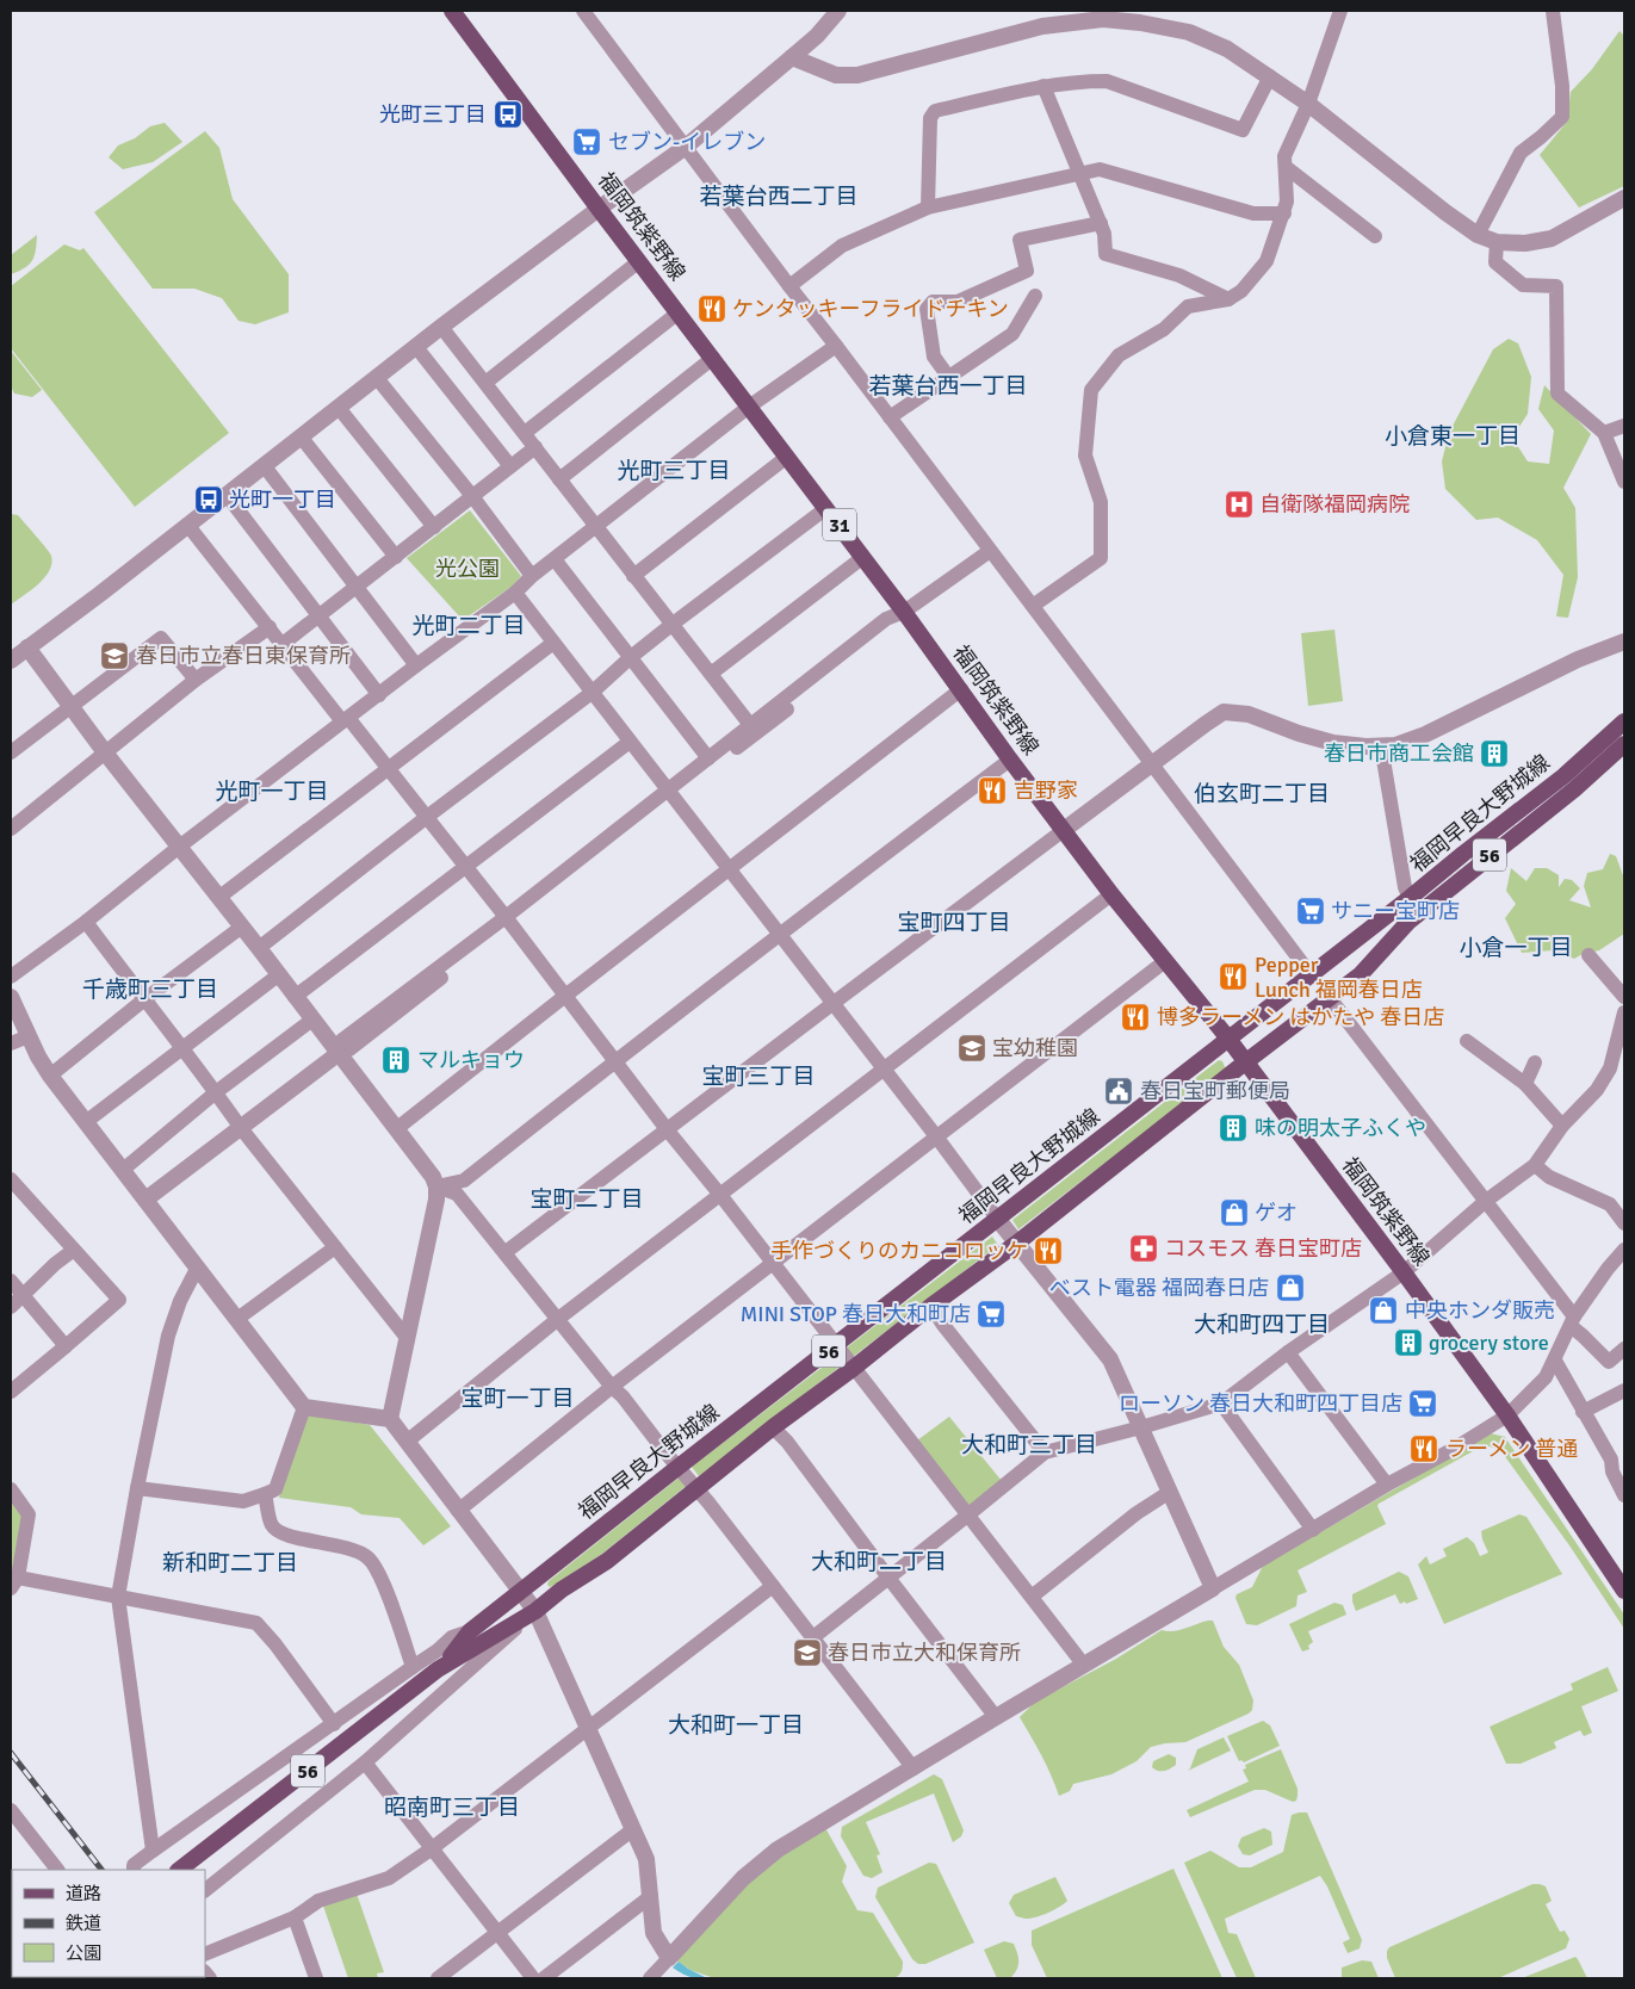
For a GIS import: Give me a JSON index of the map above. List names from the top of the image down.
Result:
{
  "streets": {
    "main road": [
      "福岡筑紫野線",
      "31",
      "福岡早良大野城線",
      "56"
    ]
  },
  "crossings": [
    ["福岡筑紫野線", "福岡早良大野城線"]
  ],
  "districts": [
    "若葉台西二丁目",
    "若葉台西一丁目",
    "小倉東一丁目",
    "光町三丁目",
    "光町二丁目",
    "光町一丁目",
    "伯玄町二丁目",
    "宝町四丁目",
    "小倉一丁目",
    "千歳町三丁目",
    "宝町三丁目",
    "宝町二丁目",
    "大和町四丁目",
    "宝町一丁目",
    "大和町三丁目",
    "大和町二丁目",
    "新和町二丁目",
    "大和町一丁目",
    "昭南町三丁目"
  ],
  "parks": ["光公園"],
  "places": {
    "bus stop": ["光町三丁目", "光町一丁目"],
    "supermarket": [
      "セブン-イレブン",
      "サニー宝町店",
      "MINI STOP 春日大和町店",
      "ローソン 春日大和町四丁目店"
    ],
    "restaurant": [
      "ケンタッキーフライドチキン",
      "吉野家",
      "Pepper Lunch 福岡春日店",
      "博多ラーメン はかたや 春日店",
      "手作づくりのカニコロッケ",
      "ラーメン 普通"
    ],
    "hospital": ["自衛隊福岡病院"],
    "school or university": ["春日市立春日東保育所", "宝幼稚園", "春日市立大和保育所"],
    "building": [
      "春日市商工会館",
      "マルキョウ",
      "味の明太子ふくや",
      "grocery store"
    ],
    "public building": ["春日宝町郵便局"],
    "shop": ["ゲオ", "ベスト電器 福岡春日店", "中央ホンダ販売"],
    "pharmacy": ["コスモス 春日宝町店"]
  },
  "legend": ["道路", "鉄道", "公園"]
}
